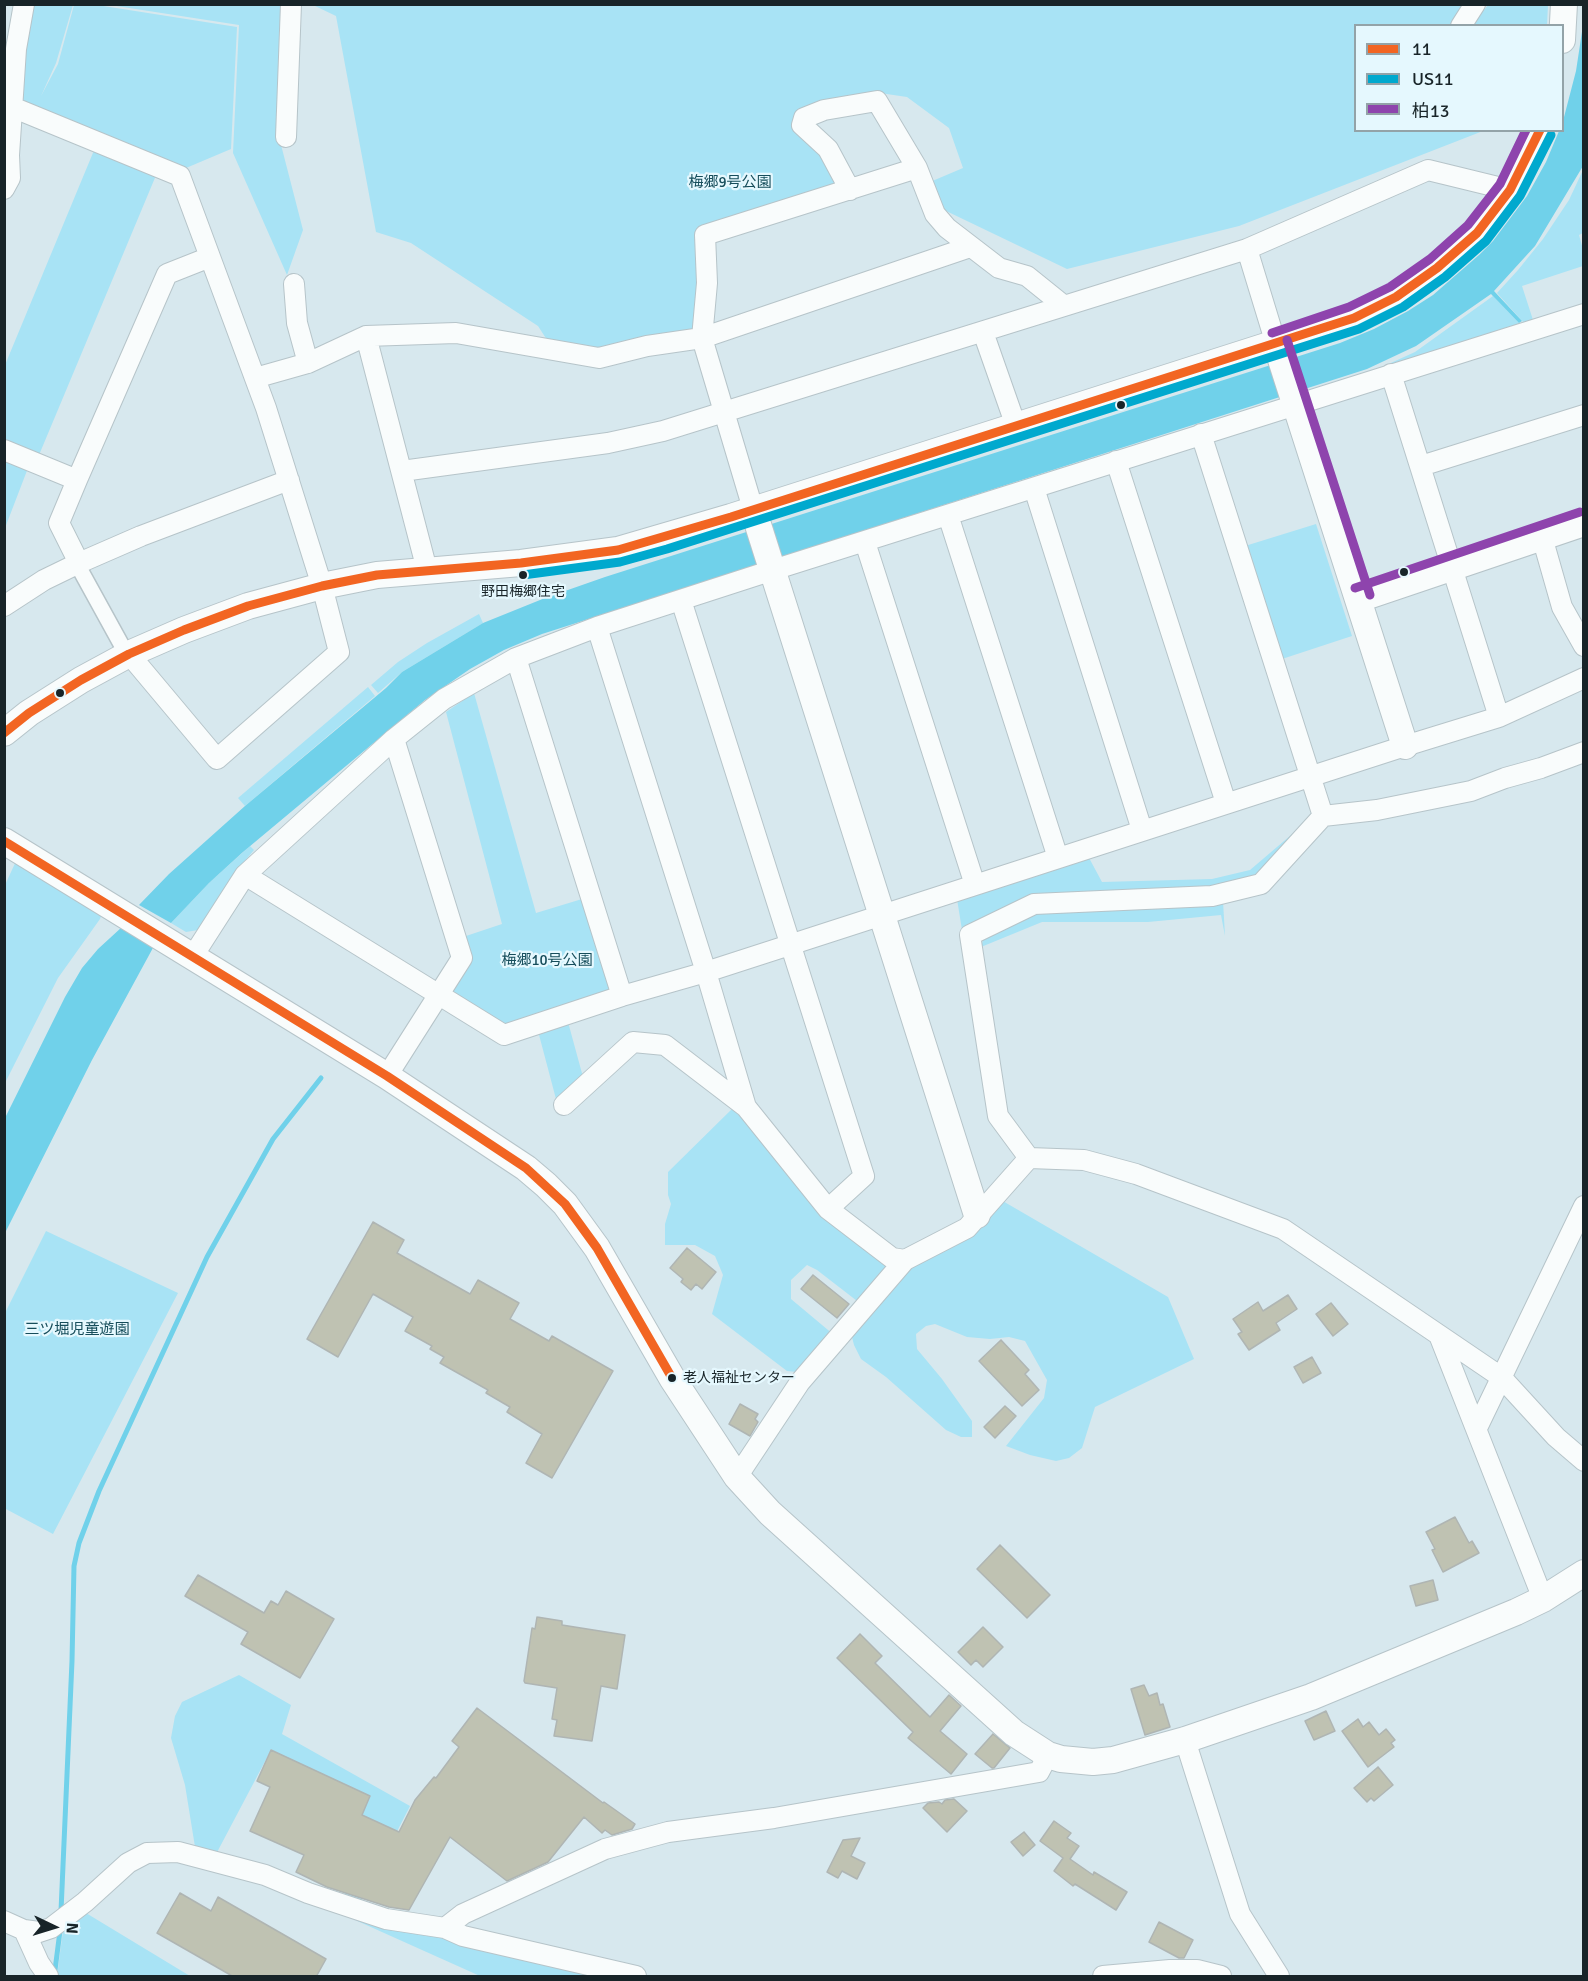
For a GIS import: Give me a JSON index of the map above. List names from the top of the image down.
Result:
{
  "parks": ["梅郷9号公園", "梅郷10号公園", "三ツ堀児童遊園"],
  "places": ["野田梅郷住宅", "老人福祉センター"],
  "lines": ["transit line 11", "transit line 柏13", "transit line US11"],
  "legend": ["11", "US11", "柏13"],
  "north": "right"
}
